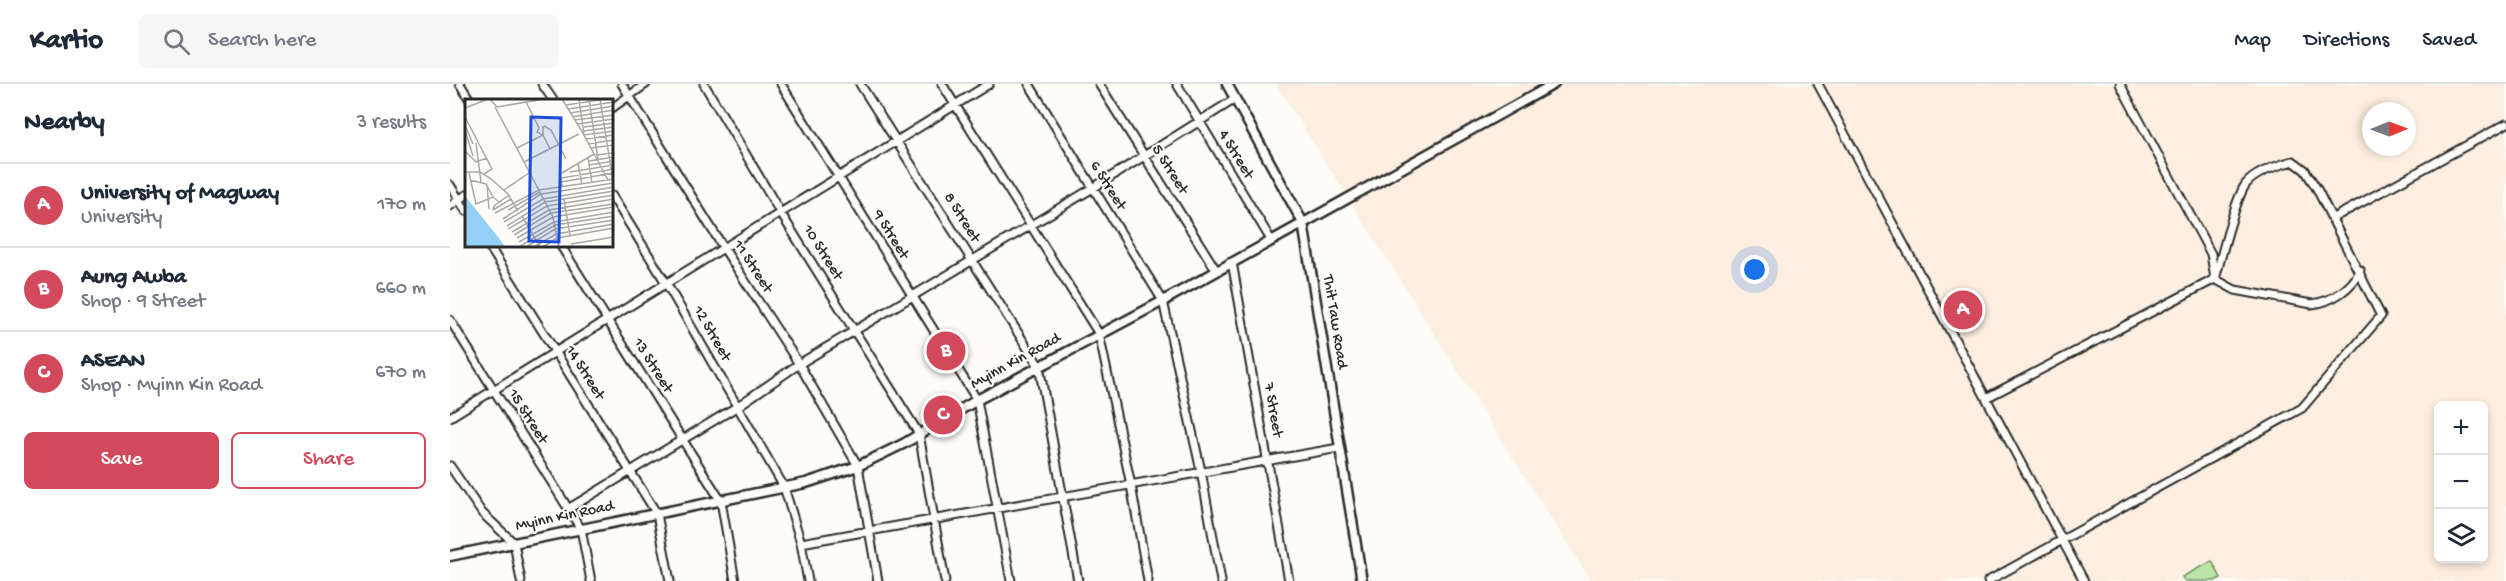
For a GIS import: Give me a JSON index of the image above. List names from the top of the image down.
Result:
{
  "streets": {
    "street": [
      "4 Street",
      "5 Street",
      "6 Street",
      "8 Street",
      "9 Street",
      "10 Street",
      "11 Street",
      "Thit Taw Road",
      "12 Street",
      "Myinn Kin Road",
      "13 Street",
      "14 Street",
      "7 Street",
      "15 Street"
    ]
  },
  "crossings": [
    ["5 Street", "Myinn Kin Road"],
    ["6 Street", "Myinn Kin Road"],
    ["8 Street", "Myinn Kin Road"],
    ["9 Street", "Myinn Kin Road"],
    ["10 Street", "Myinn Kin Road"],
    ["11 Street", "Myinn Kin Road"],
    ["12 Street", "Myinn Kin Road"],
    ["Myinn Kin Road", "13 Street"],
    ["Myinn Kin Road", "14 Street"],
    ["Myinn Kin Road", "15 Street"]
  ],
  "north": "right",
  "page": {
    "header": "Kartio",
    "search": "Search here",
    "nav": ["Map", "Directions", "Saved"],
    "heading": ["Nearby", "3 results"],
    "list": [
      {
        "mark": "A",
        "name": "University of Magway",
        "note": "University",
        "value": "170 m"
      },
      {
        "mark": "B",
        "name": "Aung Awba",
        "note": "Shop · 9 Street",
        "value": "660 m"
      },
      {
        "mark": "C",
        "name": "ASEAN",
        "note": "Shop · Myinn Kin Road",
        "value": "670 m"
      }
    ],
    "pins": ["A", "B", "C"],
    "map_buttons": ["+", "−"],
    "buttons": ["Save", "Share"]
  }
}
